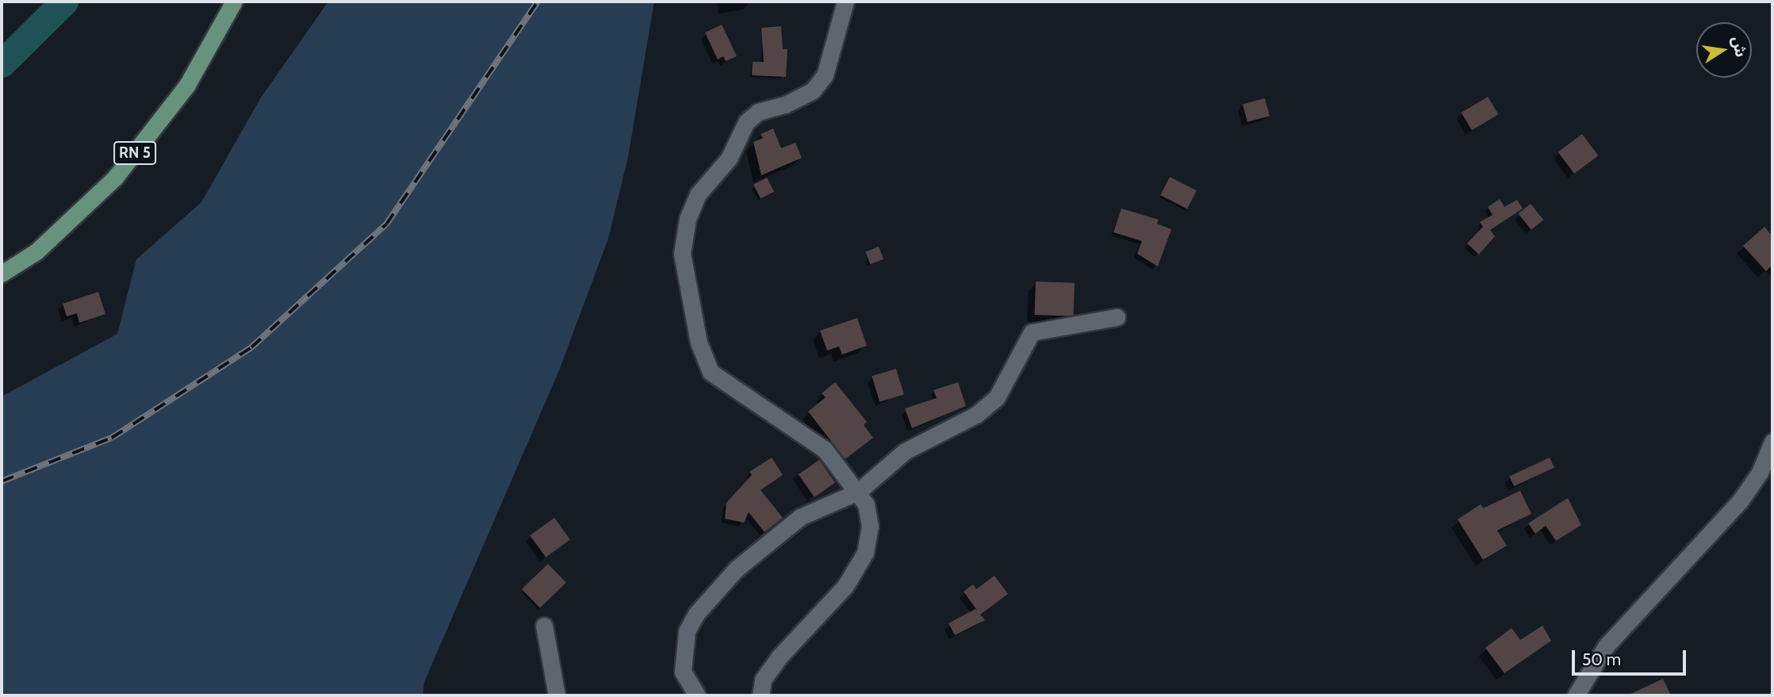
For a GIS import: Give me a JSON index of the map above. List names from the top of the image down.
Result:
{
  "streets": {
    "main road": ["RN 5"]
  },
  "scale_bar": "50 m",
  "north": "right"
}
